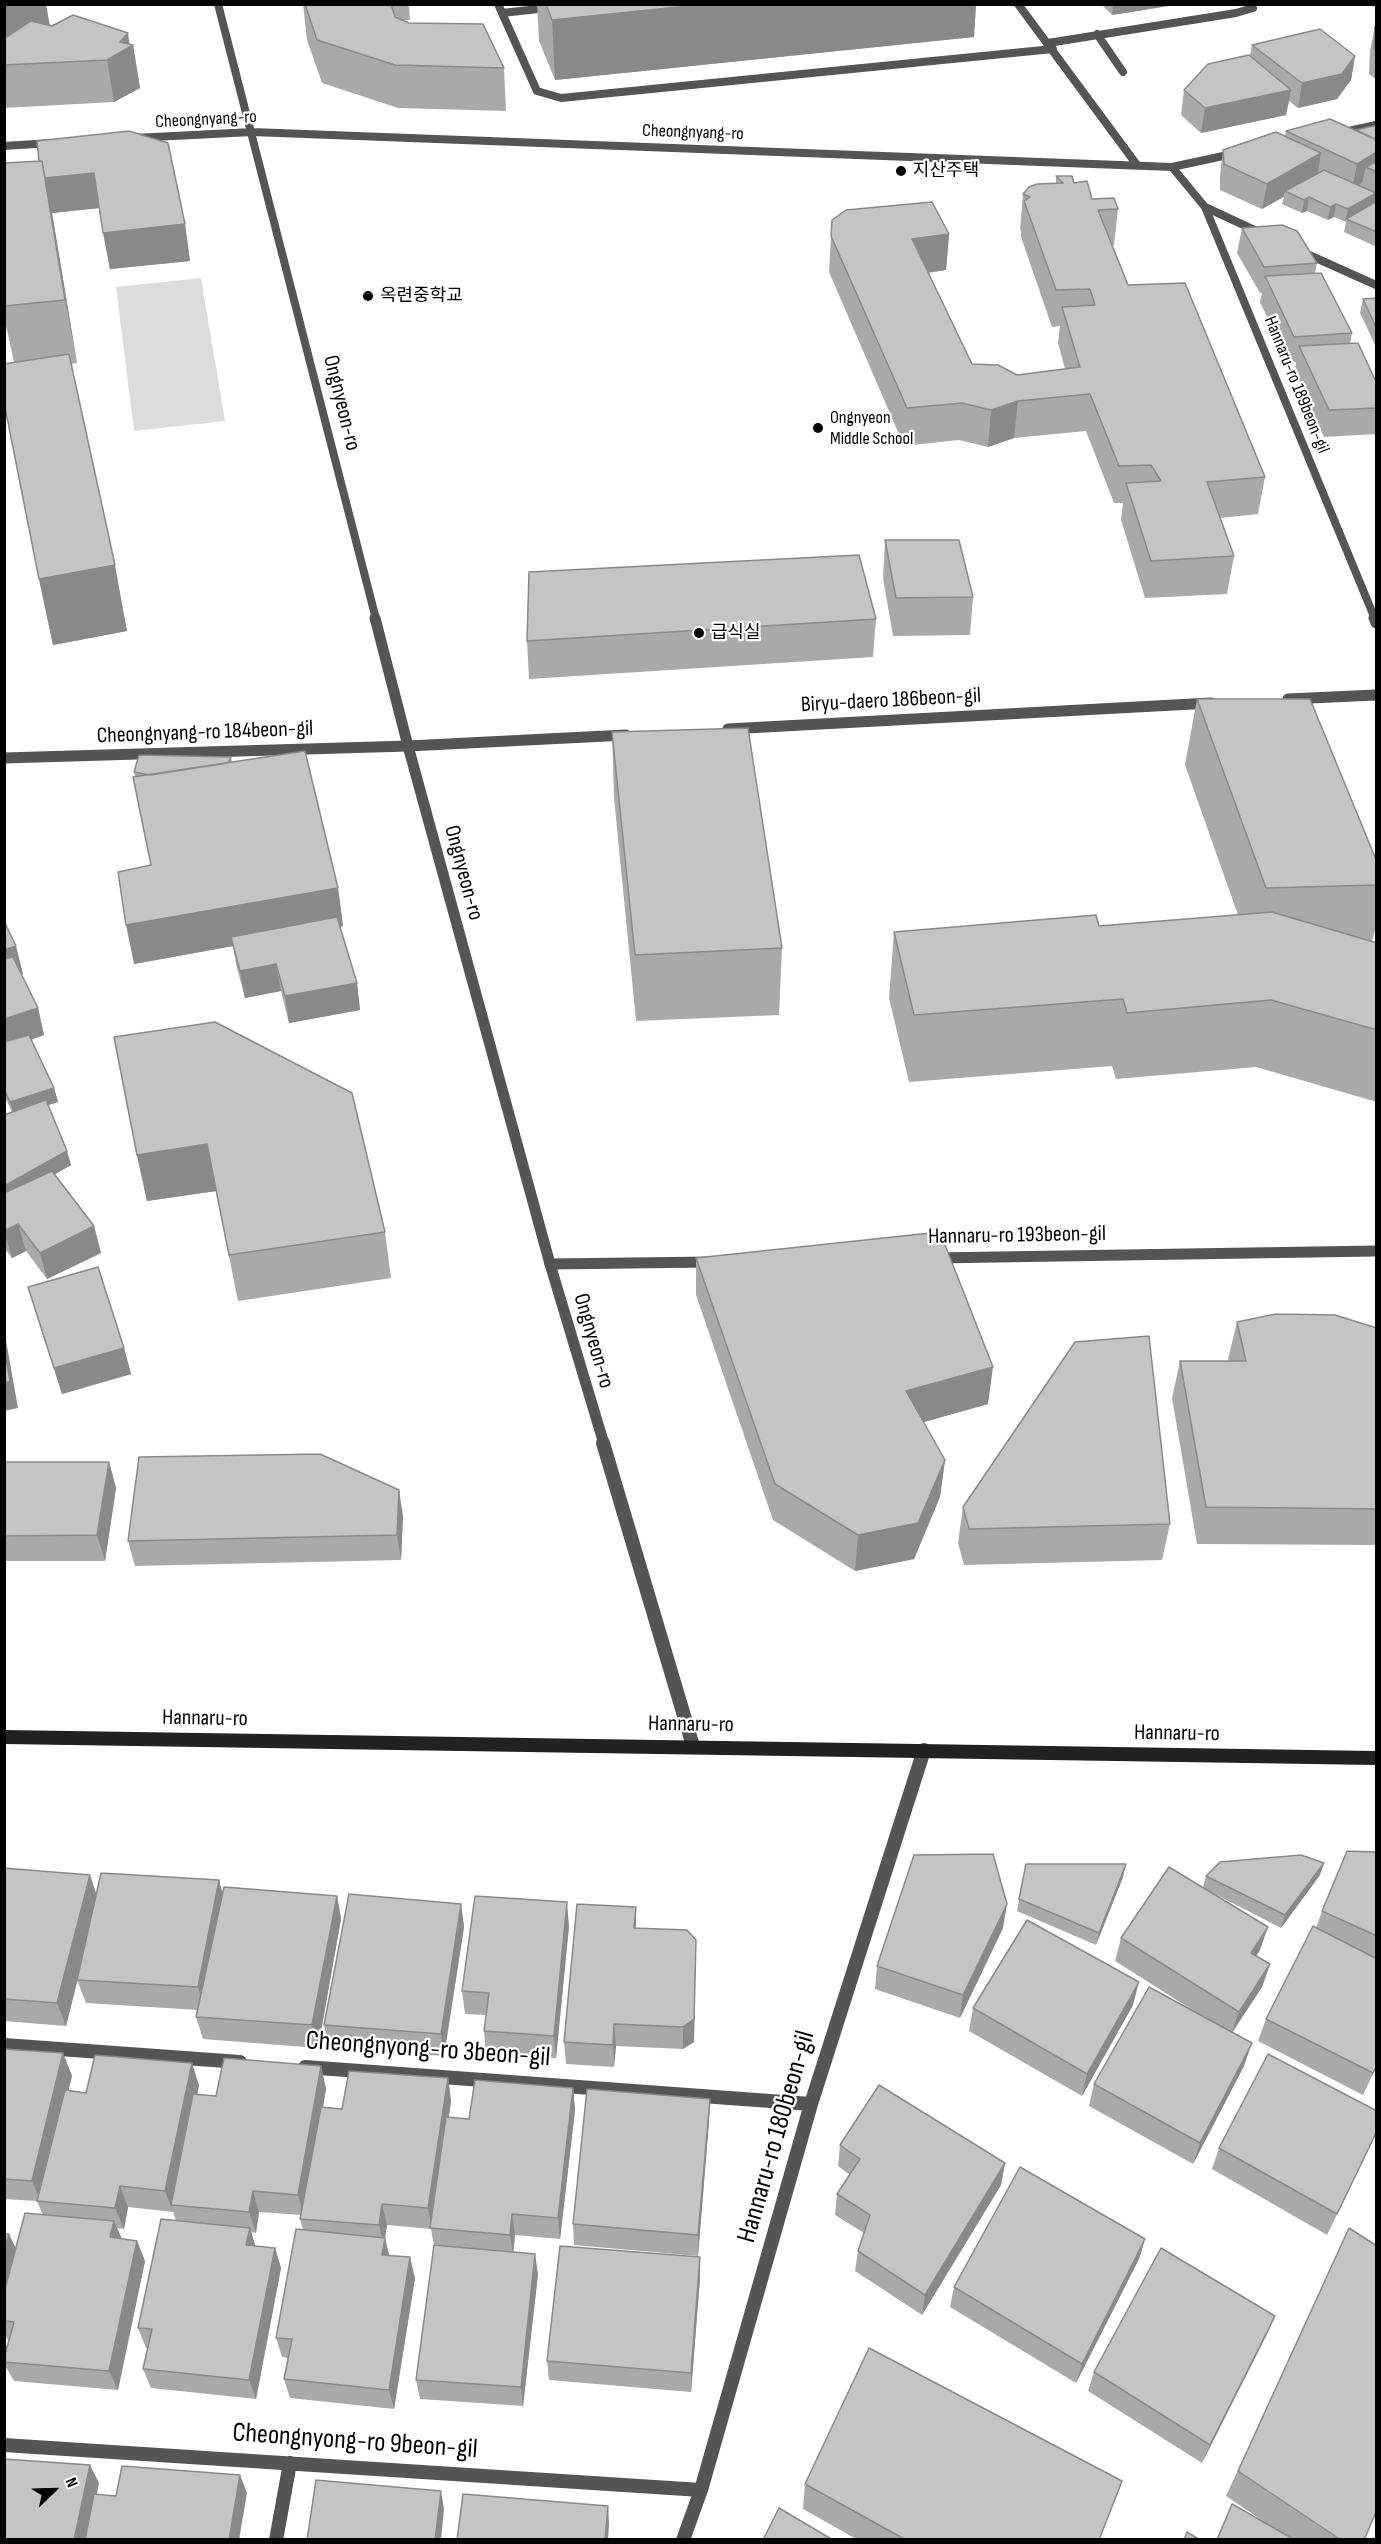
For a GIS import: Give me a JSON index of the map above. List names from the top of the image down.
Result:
{
  "streets": {
    "main road": ["Hannaru-ro"],
    "street": [
      "Cheongnyang-ro",
      "Hannaru-ro 189beon-gil",
      "Ongnyeon-ro",
      "Biryu-daero 186beon-gil",
      "Cheongnyang-ro 184beon-gil",
      "Hannaru-ro 193beon-gil",
      "Cheongnyong-ro 3beon-gil",
      "Hannaru-ro 180beon-gil",
      "Cheongnyong-ro 9beon-gil"
    ]
  },
  "crossings": [
    ["Cheongnyang-ro", "Hannaru-ro 189beon-gil"],
    ["Cheongnyang-ro", "Ongnyeon-ro"],
    ["Ongnyeon-ro", "Cheongnyang-ro 184beon-gil"],
    ["Ongnyeon-ro", "Hannaru-ro"],
    ["Hannaru-ro", "Hannaru-ro 180beon-gil"],
    ["Cheongnyong-ro 3beon-gil", "Hannaru-ro 180beon-gil"],
    ["Hannaru-ro 180beon-gil", "Cheongnyong-ro 9beon-gil"]
  ],
  "places": [
    "지산주택",
    "옥련중학교",
    "Ongnyeon Middle School",
    "급식실"
  ],
  "north": "top right"
}
